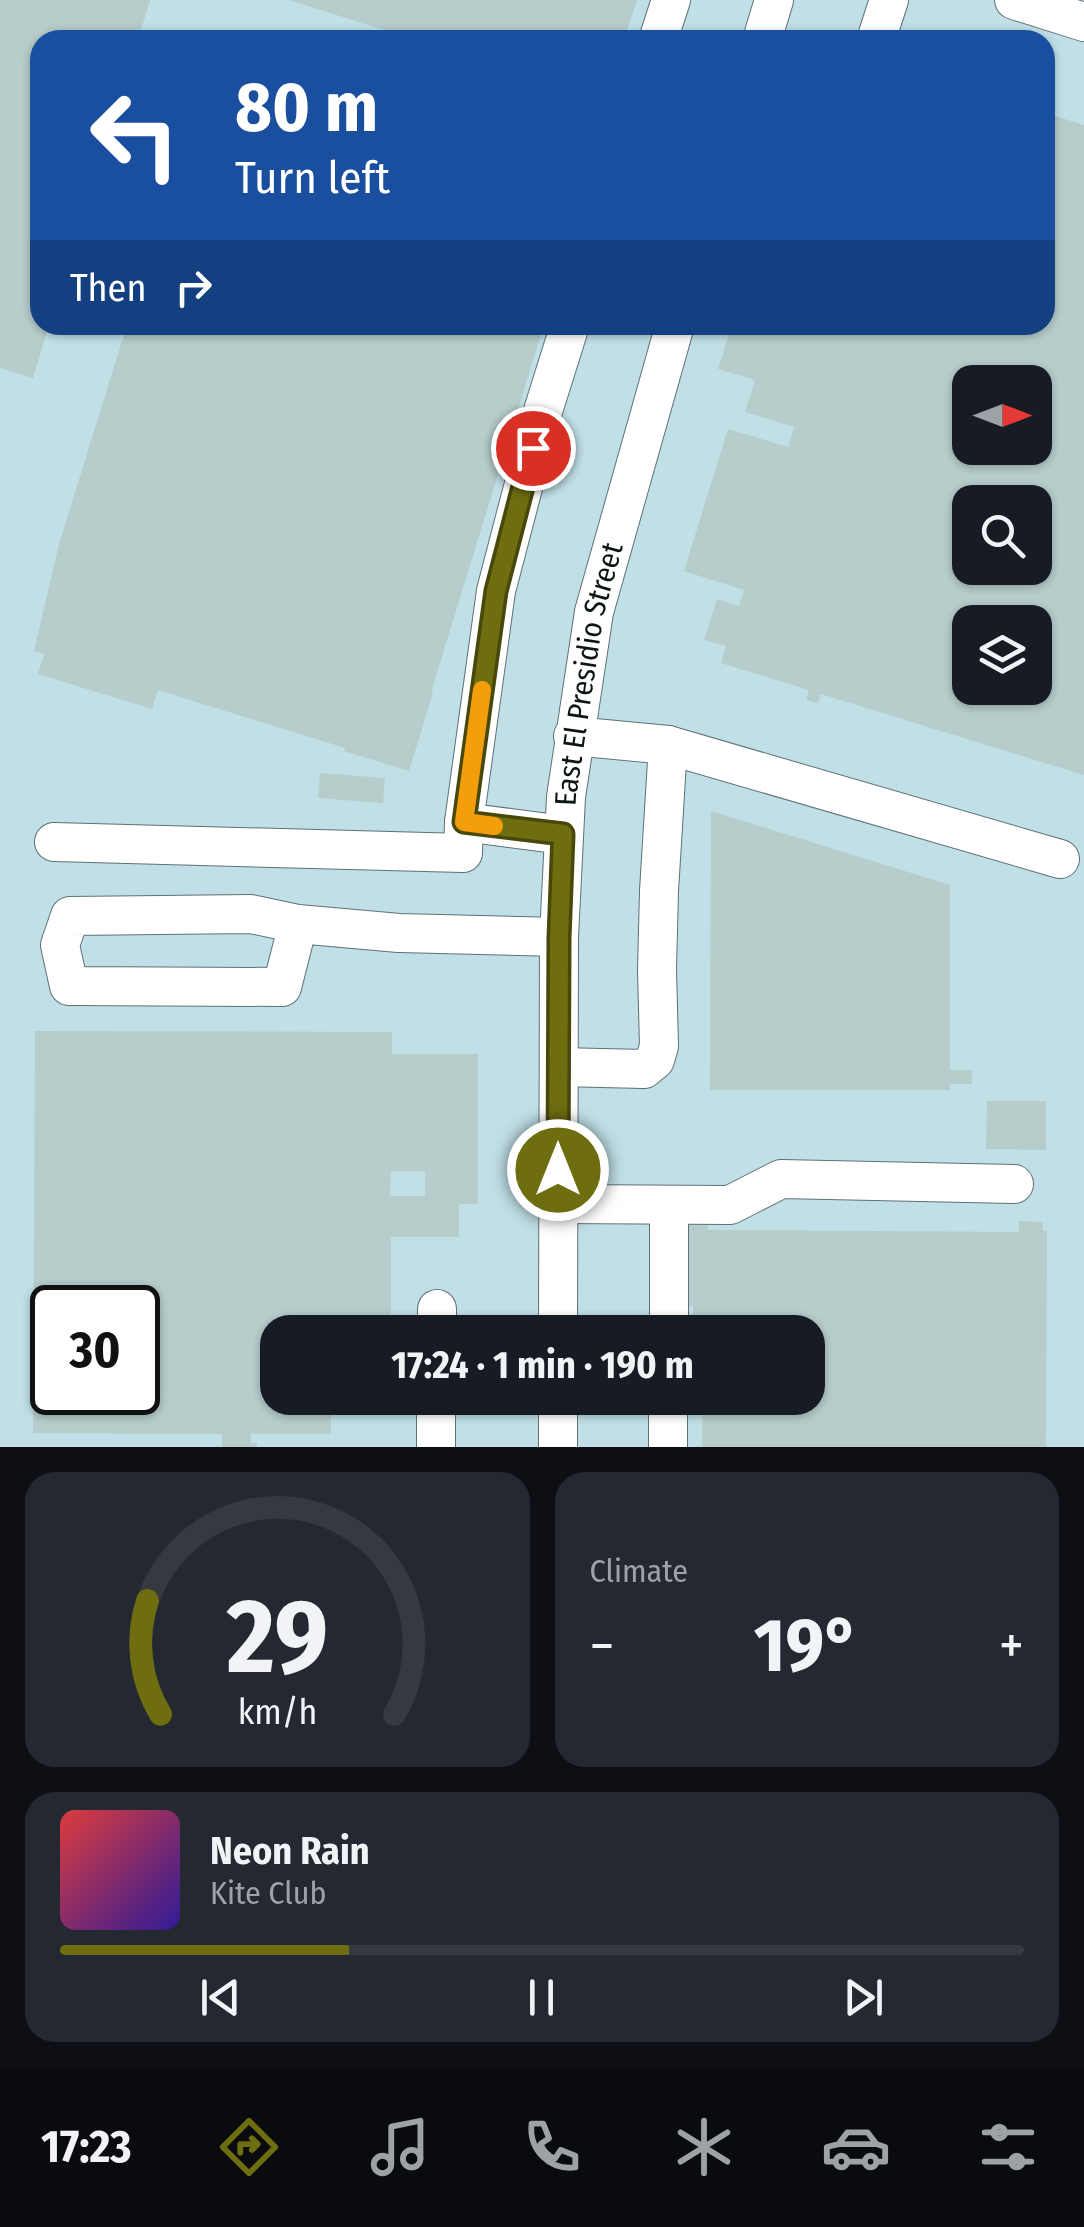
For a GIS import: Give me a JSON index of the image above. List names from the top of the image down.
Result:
{
  "streets": {
    "street": ["East El Presidio Street"]
  },
  "north": "right",
  "page": {
    "turn": ["80 m", "Turn left"],
    "then": "Then",
    "limit": "30",
    "trip": "17:24 · 1 min · 190 m",
    "tile": "Climate",
    "heat": ["−", "19°", "+"],
    "song": ["Neon Rain", "Kite Club"],
    "tabs": "17:23",
    "gauge": ["29", "km/h"]
  }
}
